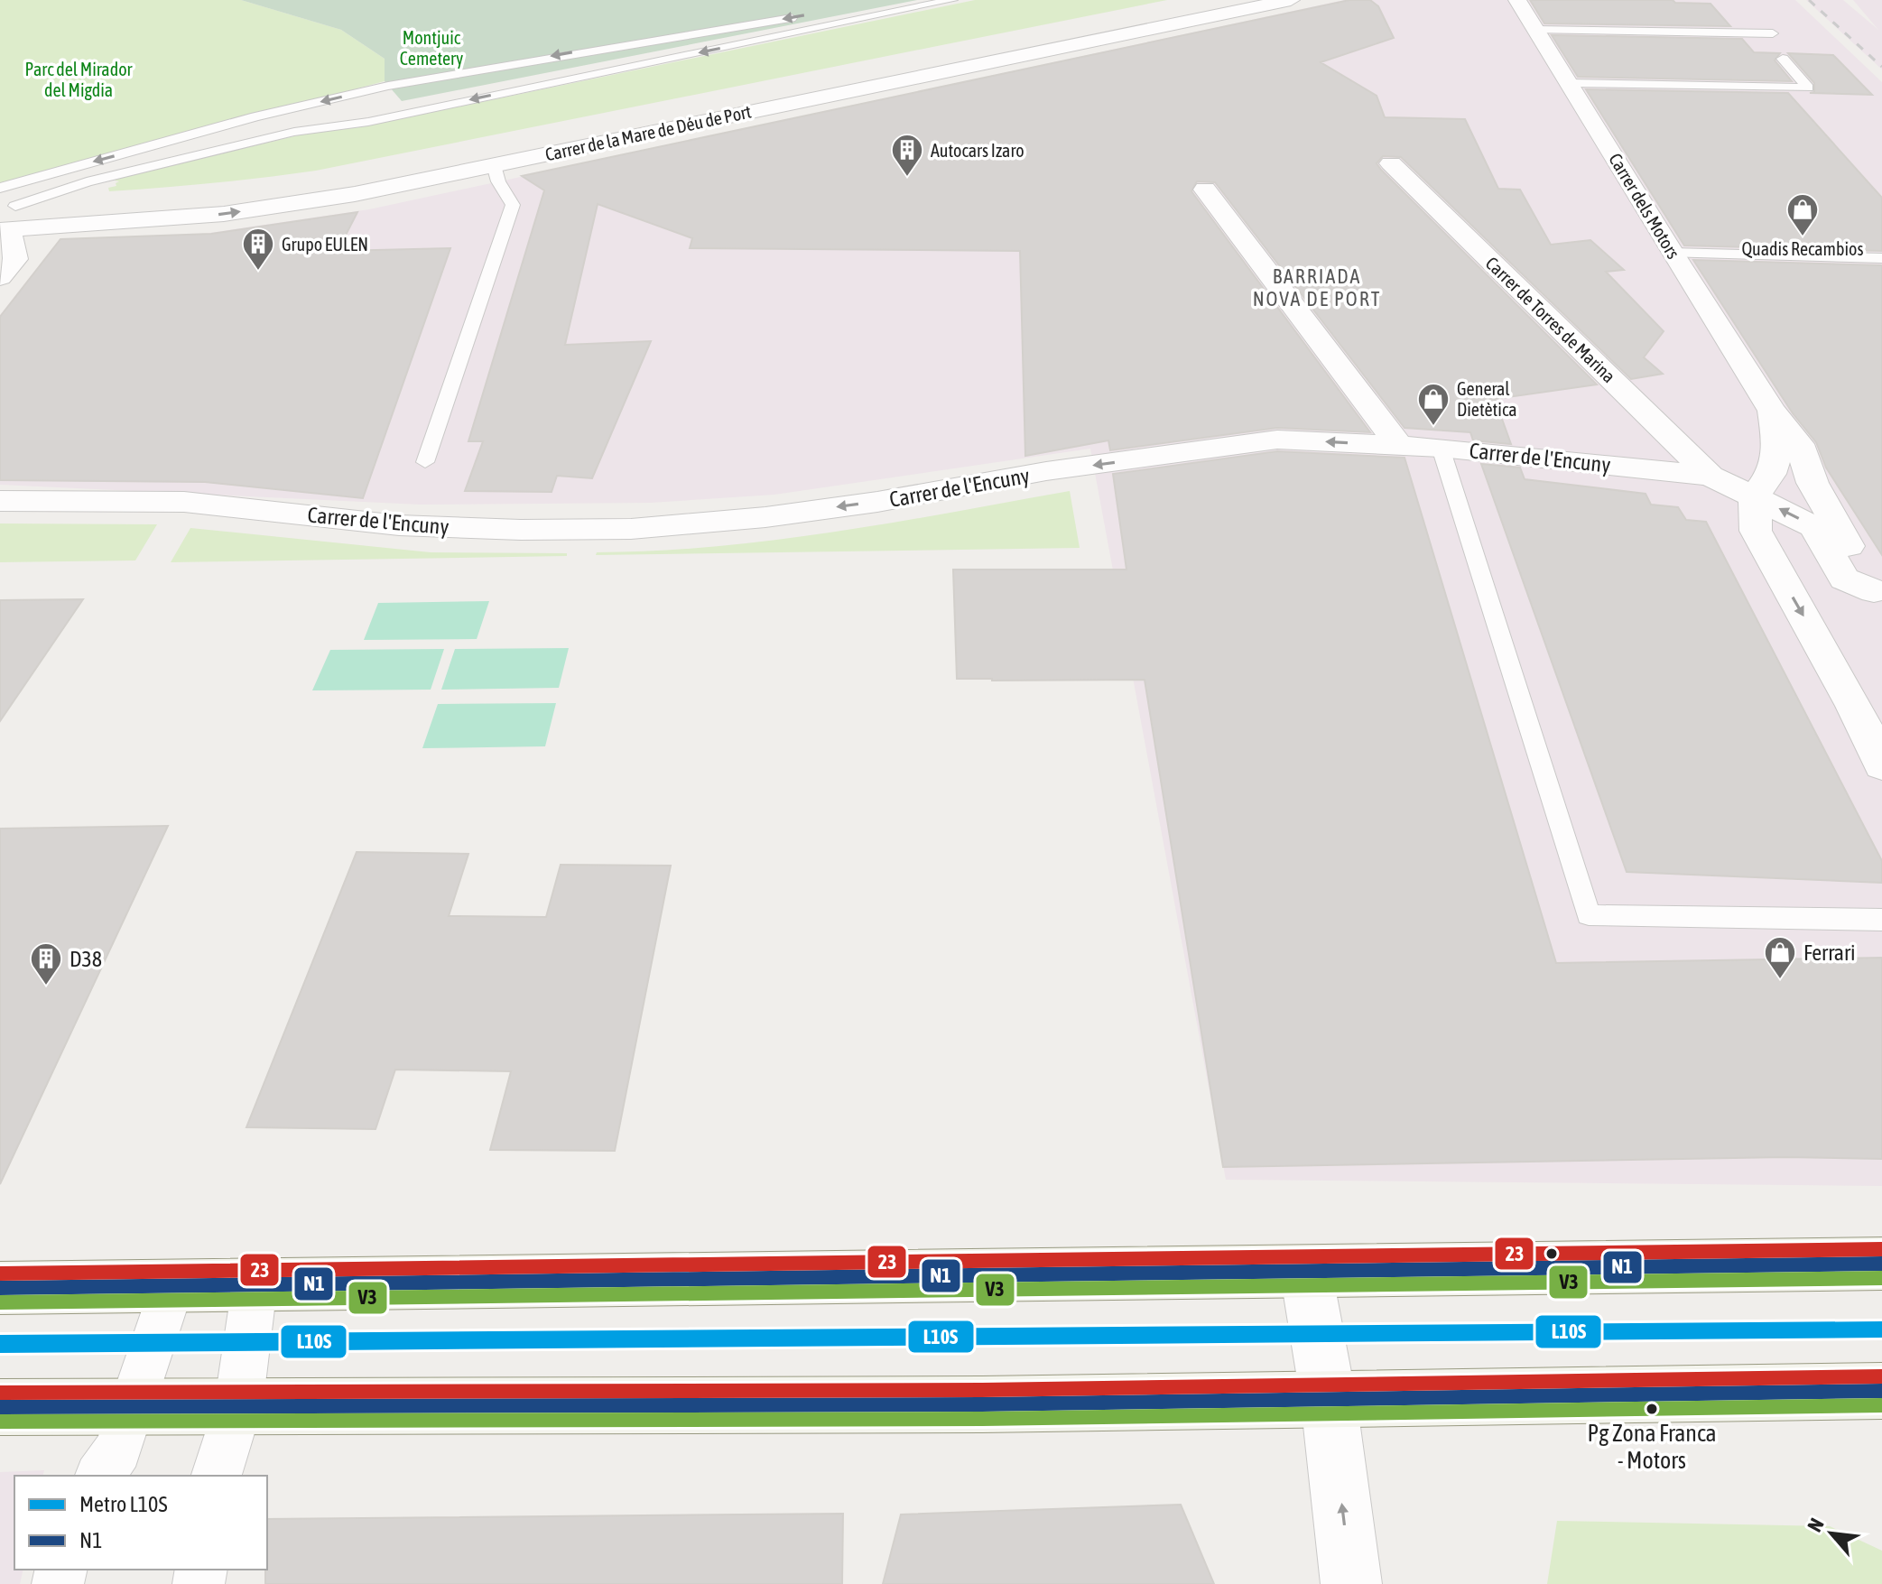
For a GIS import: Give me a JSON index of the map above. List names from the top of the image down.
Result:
{
  "streets": {
    "street": [
      "Carrer de la Mare de Déu de Port",
      "Carrer dels Motors",
      "Carrer de Torres de Marina",
      "Carrer de l'Encuny"
    ]
  },
  "crossings": [
    ["Carrer dels Motors", "Carrer de l'Encuny"],
    ["Carrer de Torres de Marina", "Carrer de l'Encuny"]
  ],
  "one_way": ["Carrer de l'Encuny"],
  "districts": ["BARRIADA NOVA DE PORT"],
  "parks": ["Montjuic Cemetery", "Parc del Mirador del Migdia"],
  "places": {
    "building": ["Autocars Izaro", "Grupo EULEN", "D38"],
    "shop": ["Quadis Recambios", "General Dietètica", "Ferrari"],
    "other": ["Pg Zona Franca - Motors"]
  },
  "lines": [
    "transit line 23",
    "transit line N1",
    "transit line V3",
    "metro line L10S"
  ],
  "legend": ["Metro L10S", "N1"],
  "north": "top left"
}
